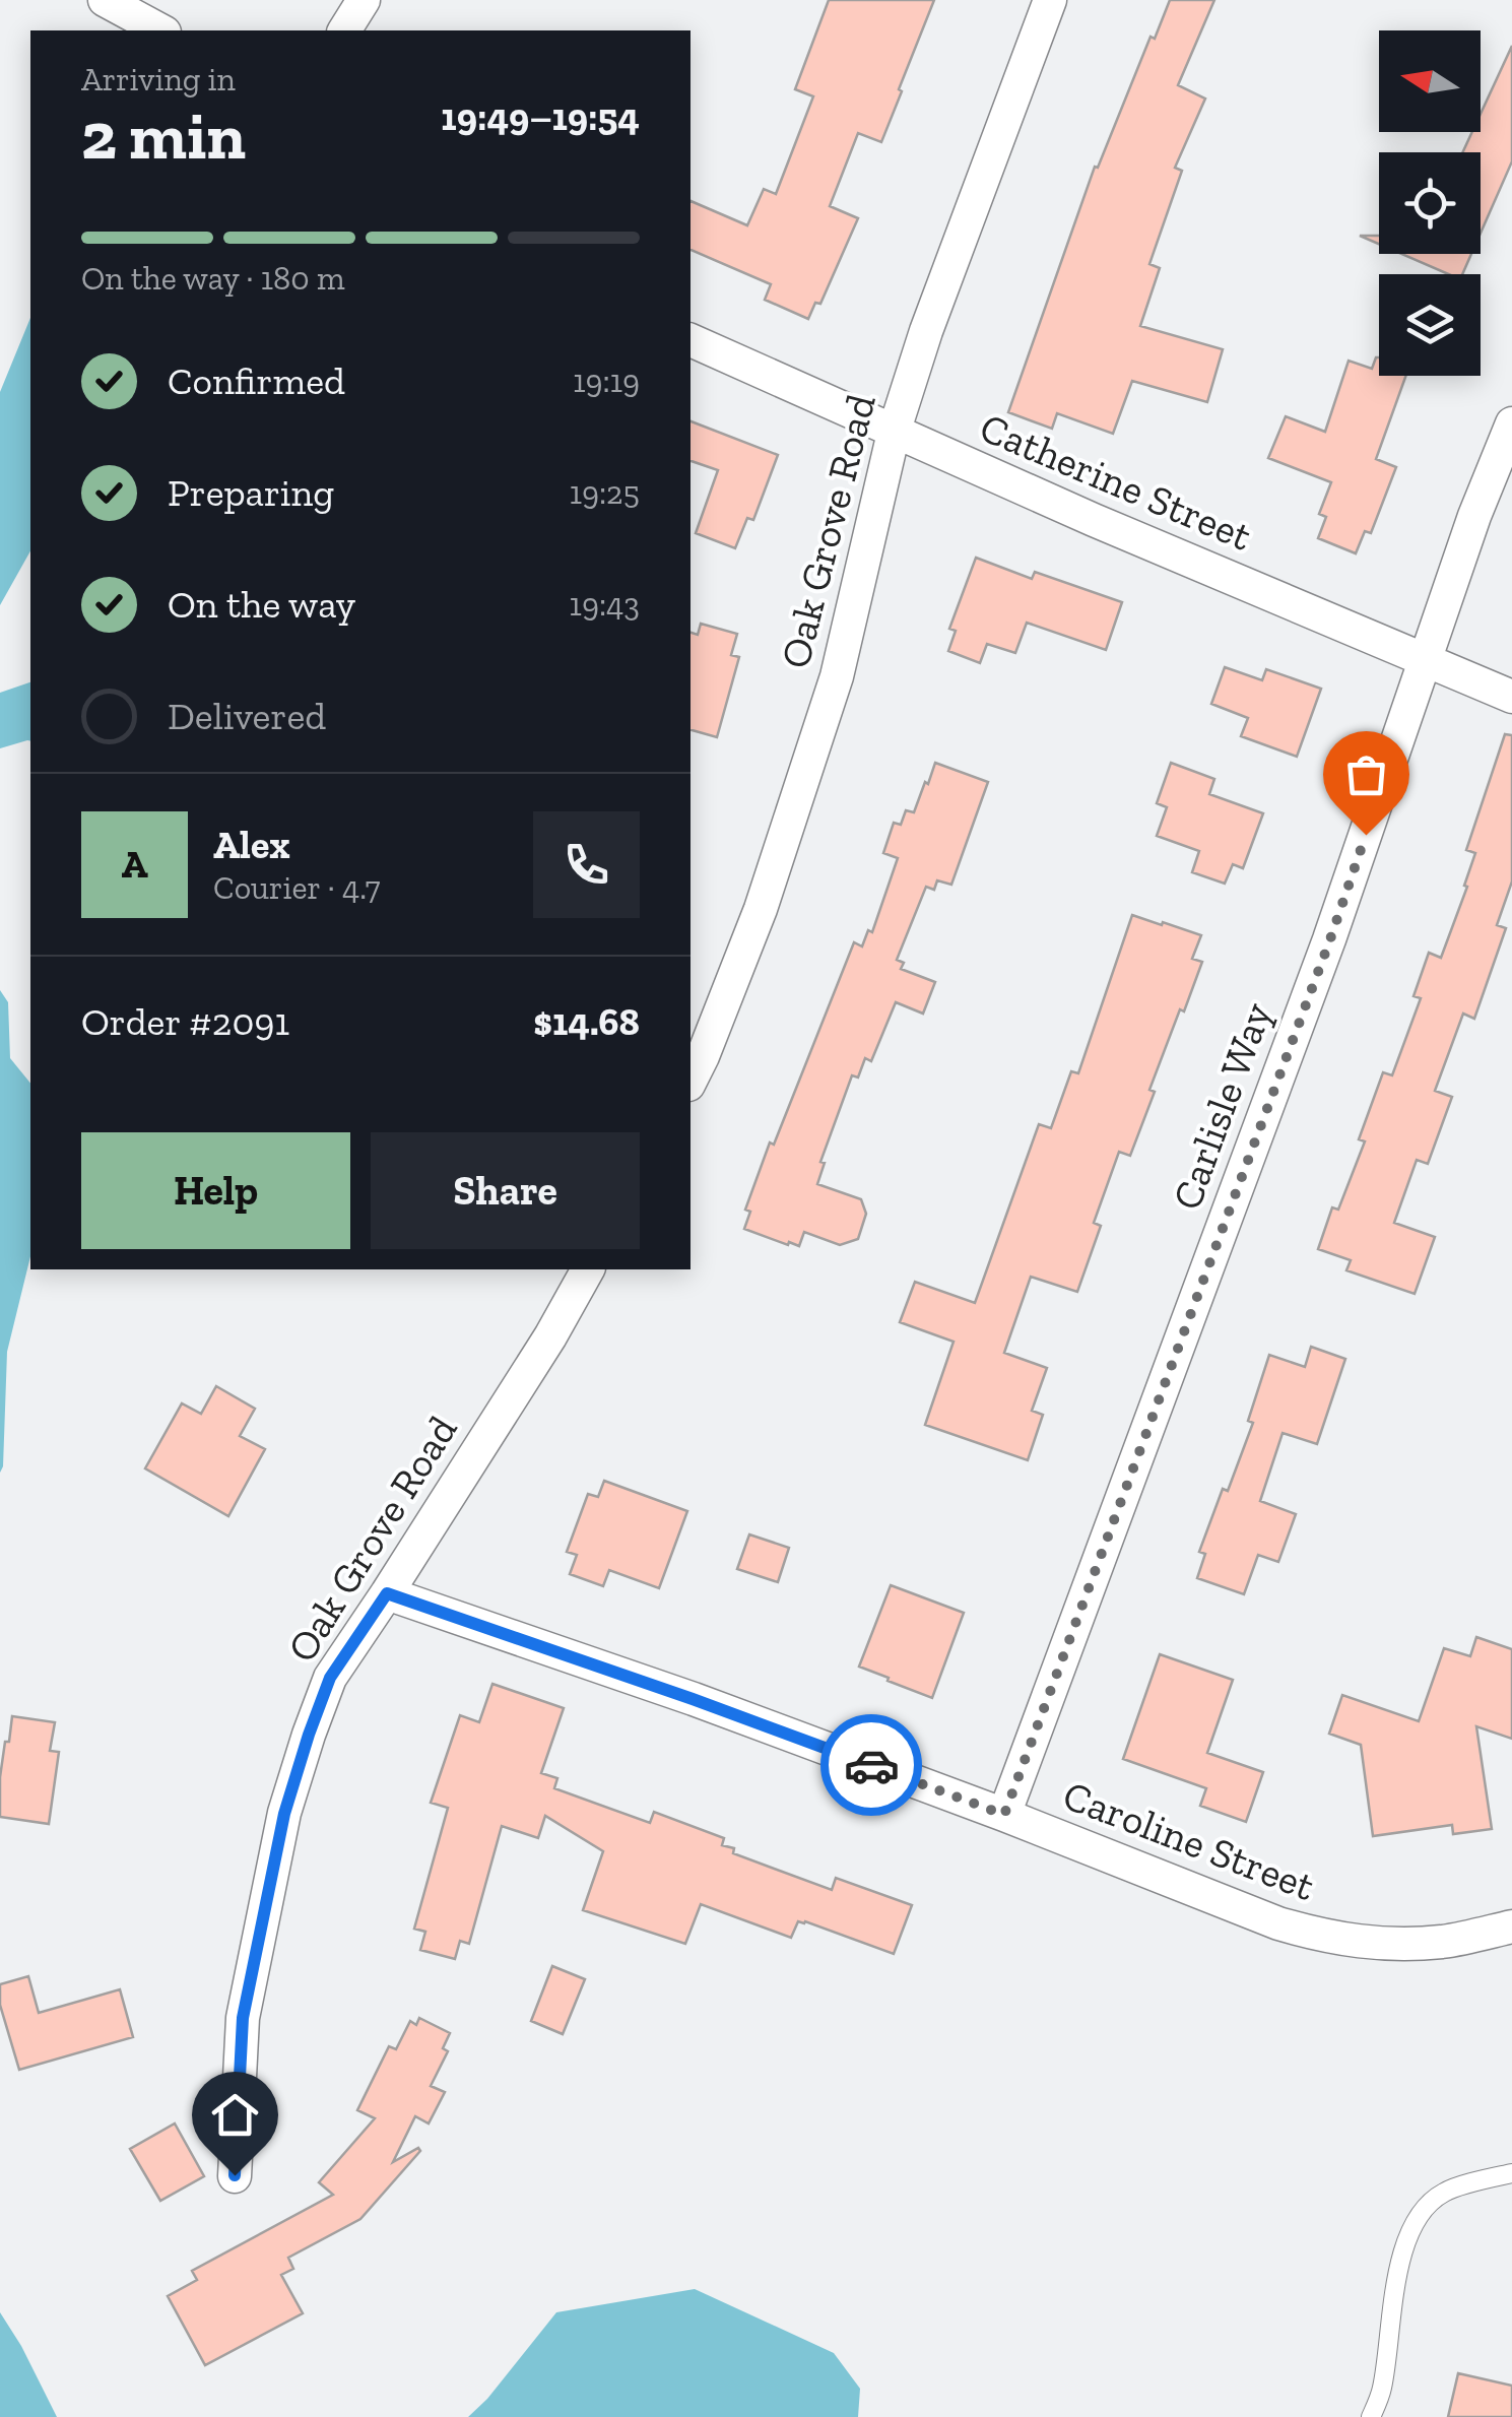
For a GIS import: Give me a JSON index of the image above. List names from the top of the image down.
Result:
{
  "streets": {
    "street": [
      "Catherine Street",
      "Oak Grove Road",
      "Carlisle Way",
      "Caroline Street"
    ]
  },
  "crossings": [
    ["Catherine Street", "Oak Grove Road"],
    ["Catherine Street", "Carlisle Way"],
    ["Oak Grove Road", "Caroline Street"],
    ["Carlisle Way", "Caroline Street"]
  ],
  "north": "left",
  "page": {
    "heading": ["2 min", "Arriving in", "19:49–19:54"],
    "panel": [
      "Alex",
      "Courier · 4.7",
      "Order #2091",
      "$14.68"
    ],
    "bar": "On the way · 180 m",
    "list": [
      ["Confirmed", "19:19"],
      ["Preparing", "19:25"],
      ["On the way", "19:43"],
      "Delivered"
    ],
    "round": "A",
    "buttons": ["Help", "Share"]
  }
}
